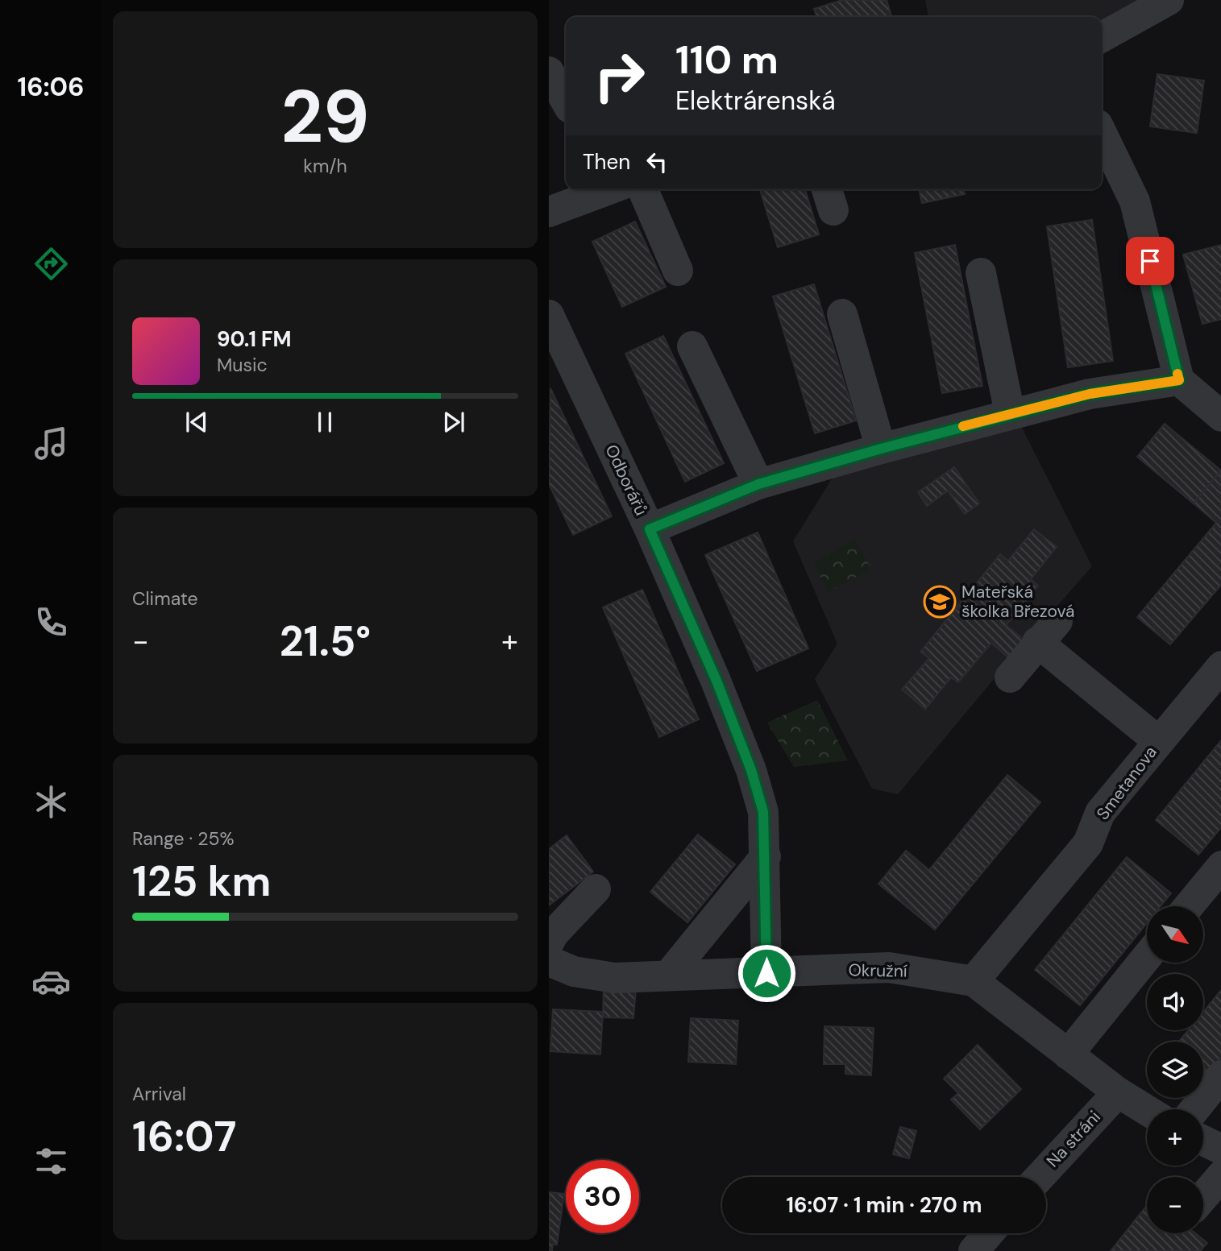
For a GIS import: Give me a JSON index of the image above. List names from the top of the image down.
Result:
{
  "streets": {
    "street": [
      "Odborářů",
      "Smetanova",
      "Okružní",
      "Na stráni"
    ]
  },
  "crossings": [
    ["Odborářů", "Okružní"],
    ["Smetanova", "Okružní"],
    ["Okružní", "Na stráni"]
  ],
  "places": {
    "school or university": ["Mateřská školka Březová"]
  },
  "north": "bottom right",
  "page": {
    "tabs": "16:06",
    "tile": [
      ["29", "km/h"],
      "Climate",
      ["Range · 25%", "125 km"],
      ["Arrival", "16:07"]
    ],
    "turn": ["110 m", "Elektrárenská"],
    "then": "Then",
    "song": ["90.1 FM", "Music"],
    "heat": ["−", "21.5°", "+"],
    "map_buttons": ["+", "−"],
    "limit": "30",
    "trip": "16:07 · 1 min · 270 m"
  }
}
